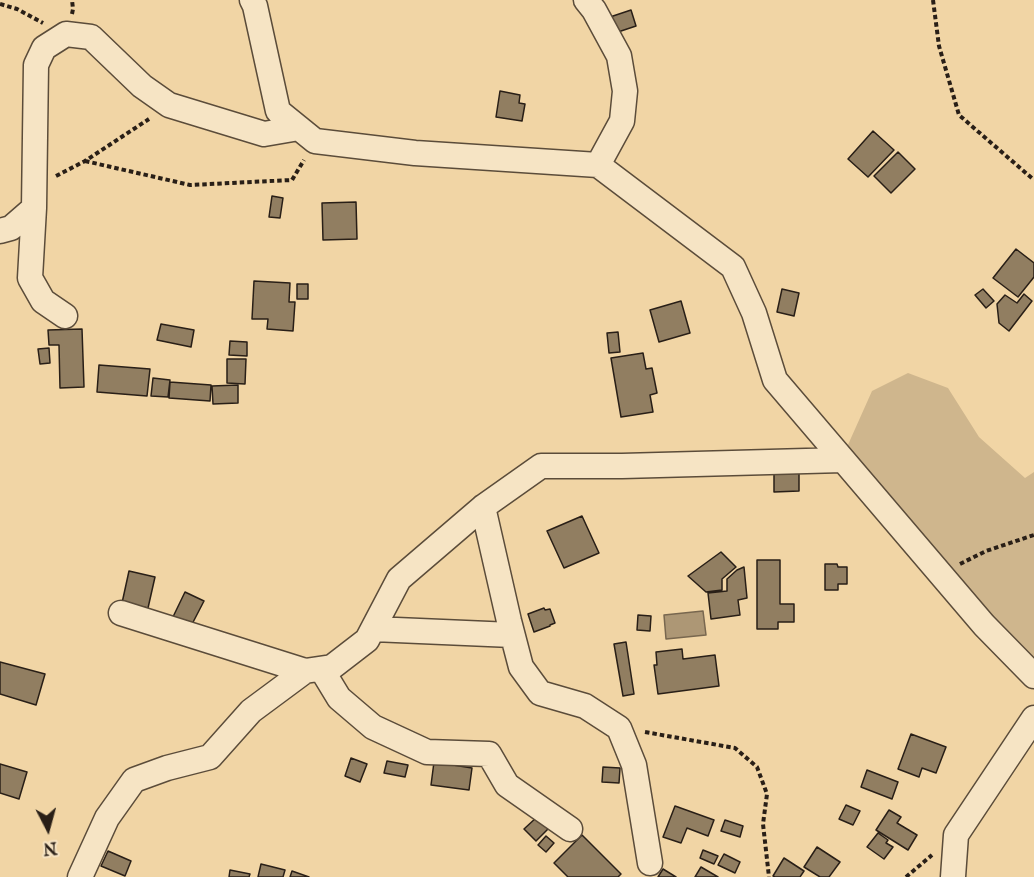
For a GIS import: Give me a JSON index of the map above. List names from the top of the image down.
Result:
{
  "north": "bottom"
}
